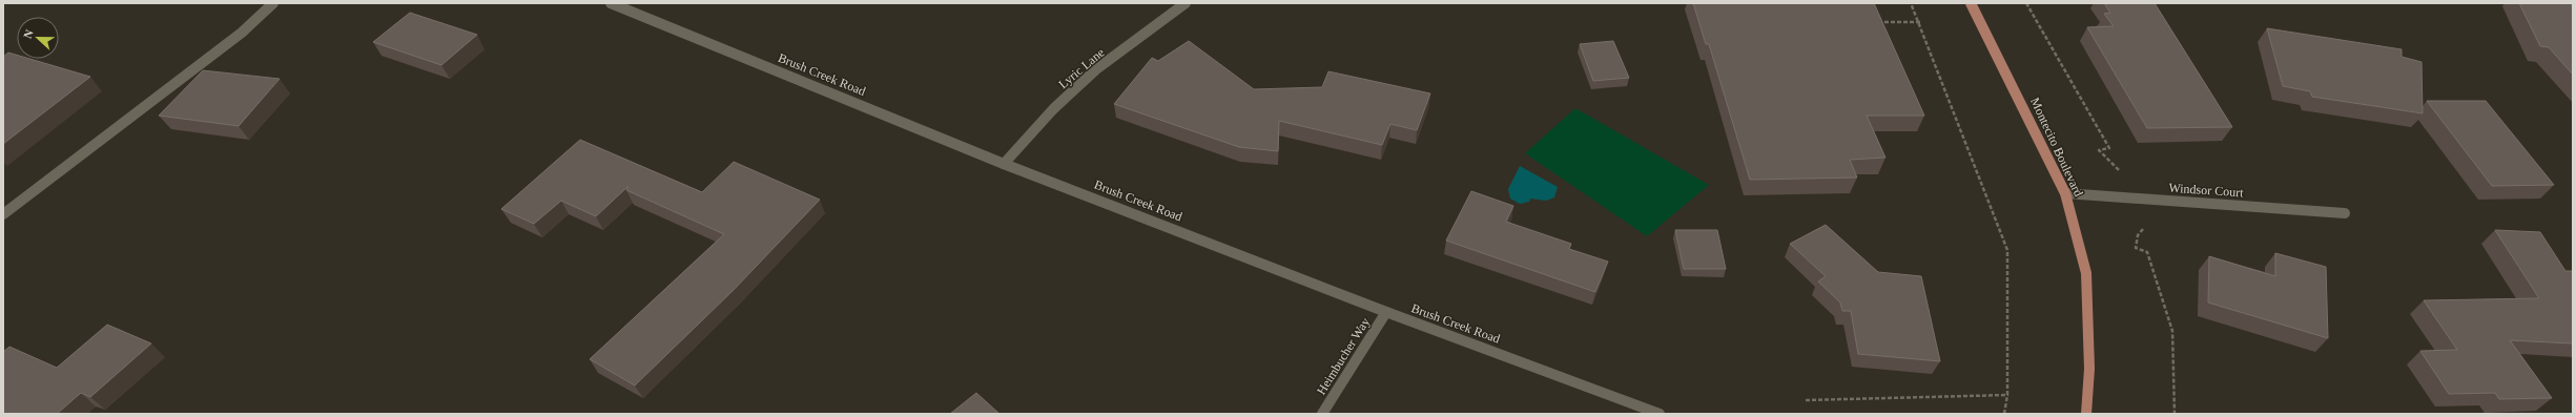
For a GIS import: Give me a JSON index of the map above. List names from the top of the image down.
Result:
{
  "streets": {
    "main road": ["Montecito Boulevard"],
    "street": [
      "Lyric Lane",
      "Brush Creek Road",
      "Windsor Court",
      "Heimbucher Way"
    ]
  },
  "crossings": [
    ["Lyric Lane", "Brush Creek Road"],
    ["Brush Creek Road", "Heimbucher Way"],
    ["Montecito Boulevard", "Windsor Court"]
  ],
  "north": "left"
}
